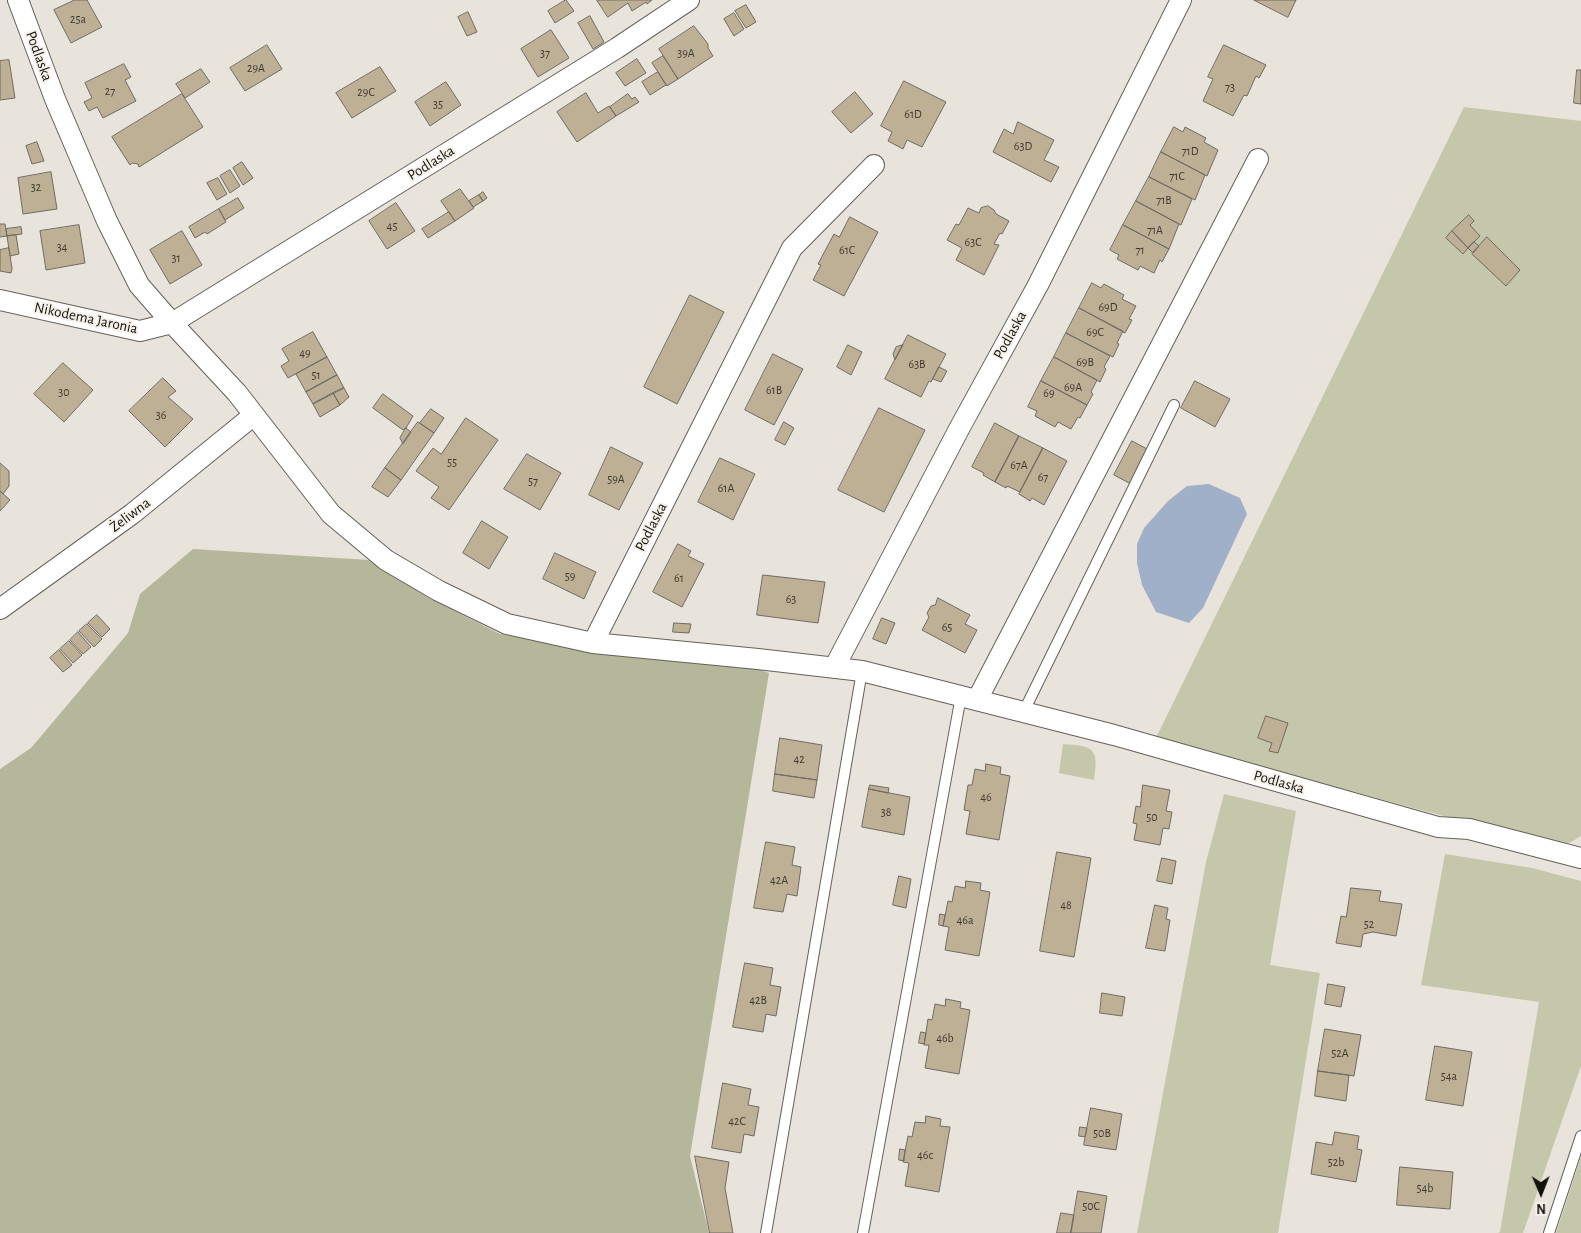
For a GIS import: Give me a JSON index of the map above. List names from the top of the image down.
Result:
{
  "streets": {
    "street": ["Podlaska", "Nikodema Jaronia", "Żeliwna"]
  },
  "crossings": [
    ["Podlaska", "Nikodema Jaronia"],
    ["Podlaska", "Żeliwna"]
  ],
  "house_numbers": [
    "25a",
    "37",
    "39A",
    "29A",
    "73",
    "27",
    "29C",
    "35",
    "61D",
    "63D",
    "71D",
    "71C",
    "32",
    "71B",
    "45",
    "71A",
    "63C",
    "34",
    "61C",
    "71",
    "31",
    "69D",
    "69C",
    "49",
    "69B",
    "63B",
    "51",
    "69A",
    "61B",
    "30",
    "69",
    "36",
    "55",
    "67A",
    "67",
    "59A",
    "57",
    "61A",
    "59",
    "61",
    "63",
    "65",
    "42",
    "46",
    "38",
    "50",
    "42A",
    "48",
    "46a",
    "52",
    "42B",
    "46b",
    "52A",
    "54a",
    "42C",
    "50B",
    "46c",
    "52b",
    "54b",
    "50C"
  ],
  "north": "bottom"
}
